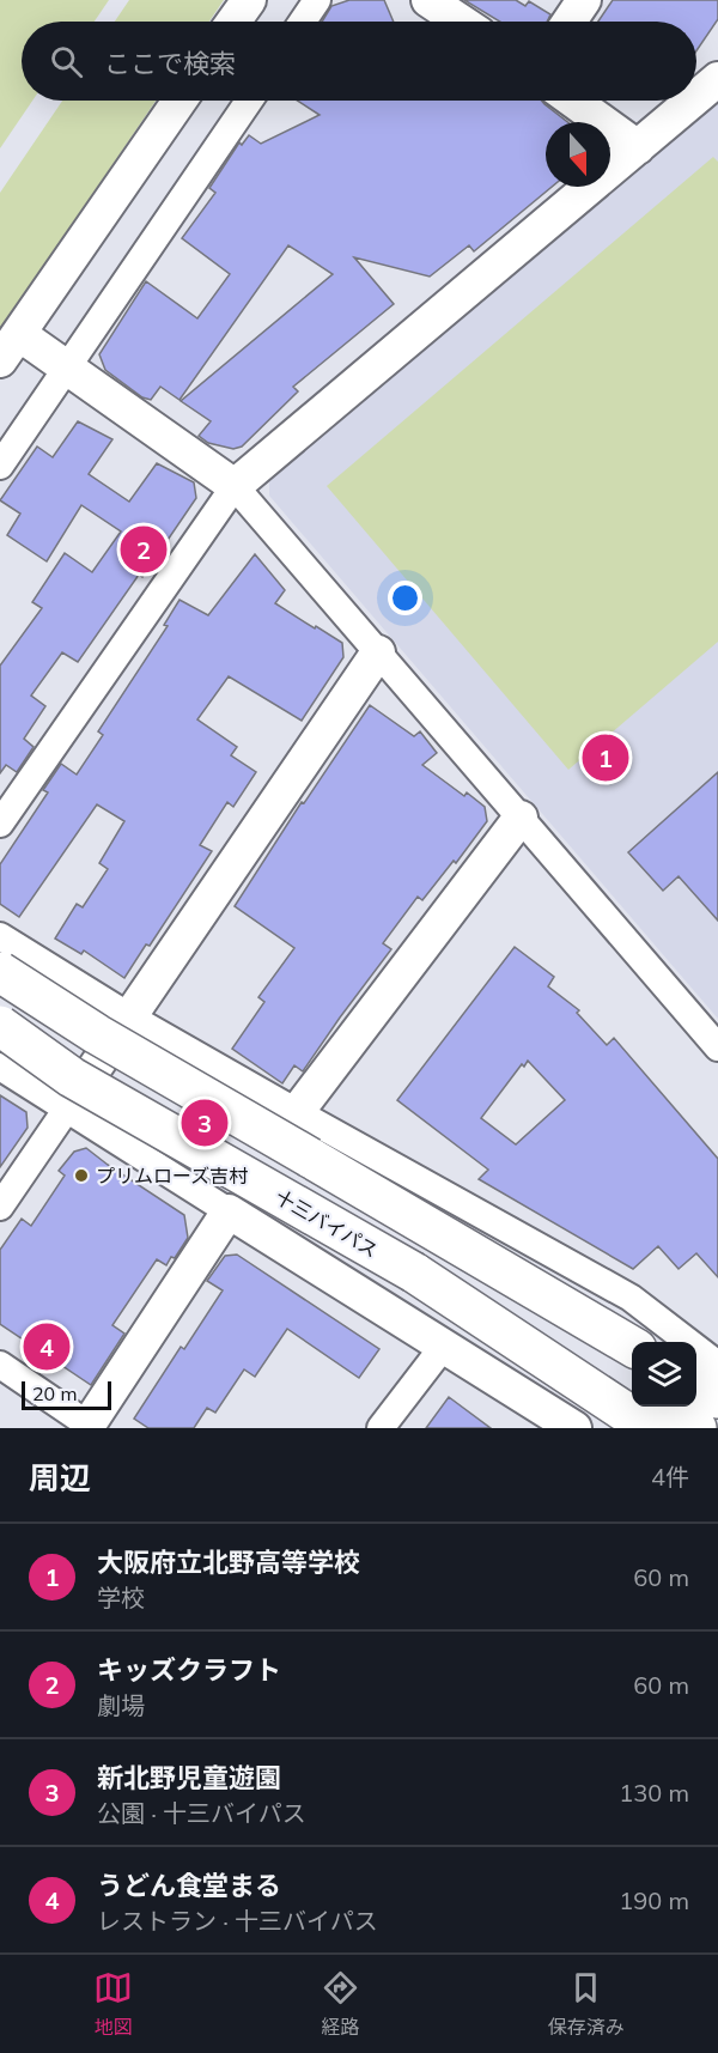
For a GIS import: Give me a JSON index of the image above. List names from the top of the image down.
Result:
{
  "streets": {
    "highway": ["十三バイパス"]
  },
  "places": ["プリムローズ吉村"],
  "scale_bar": "20 m",
  "north": "bottom",
  "page": {
    "search": "ここで検索",
    "pins": [
      "2",
      "1",
      "3",
      "4"
    ],
    "scale": "20 m",
    "heading": ["周辺", "4件"],
    "list": [
      {
        "mark": "1",
        "name": "大阪府立北野高等学校",
        "note": "学校",
        "value": "60 m"
      },
      {
        "mark": "2",
        "name": "キッズクラフト",
        "note": "劇場",
        "value": "60 m"
      },
      {
        "mark": "3",
        "name": "新北野児童遊園",
        "note": "公園 · 十三バイパス",
        "value": "130 m"
      },
      {
        "mark": "4",
        "name": "うどん食堂まる",
        "note": "レストラン · 十三バイパス",
        "value": "190 m"
      }
    ],
    "nav": ["地図", "経路", "保存済み"]
  }
}
